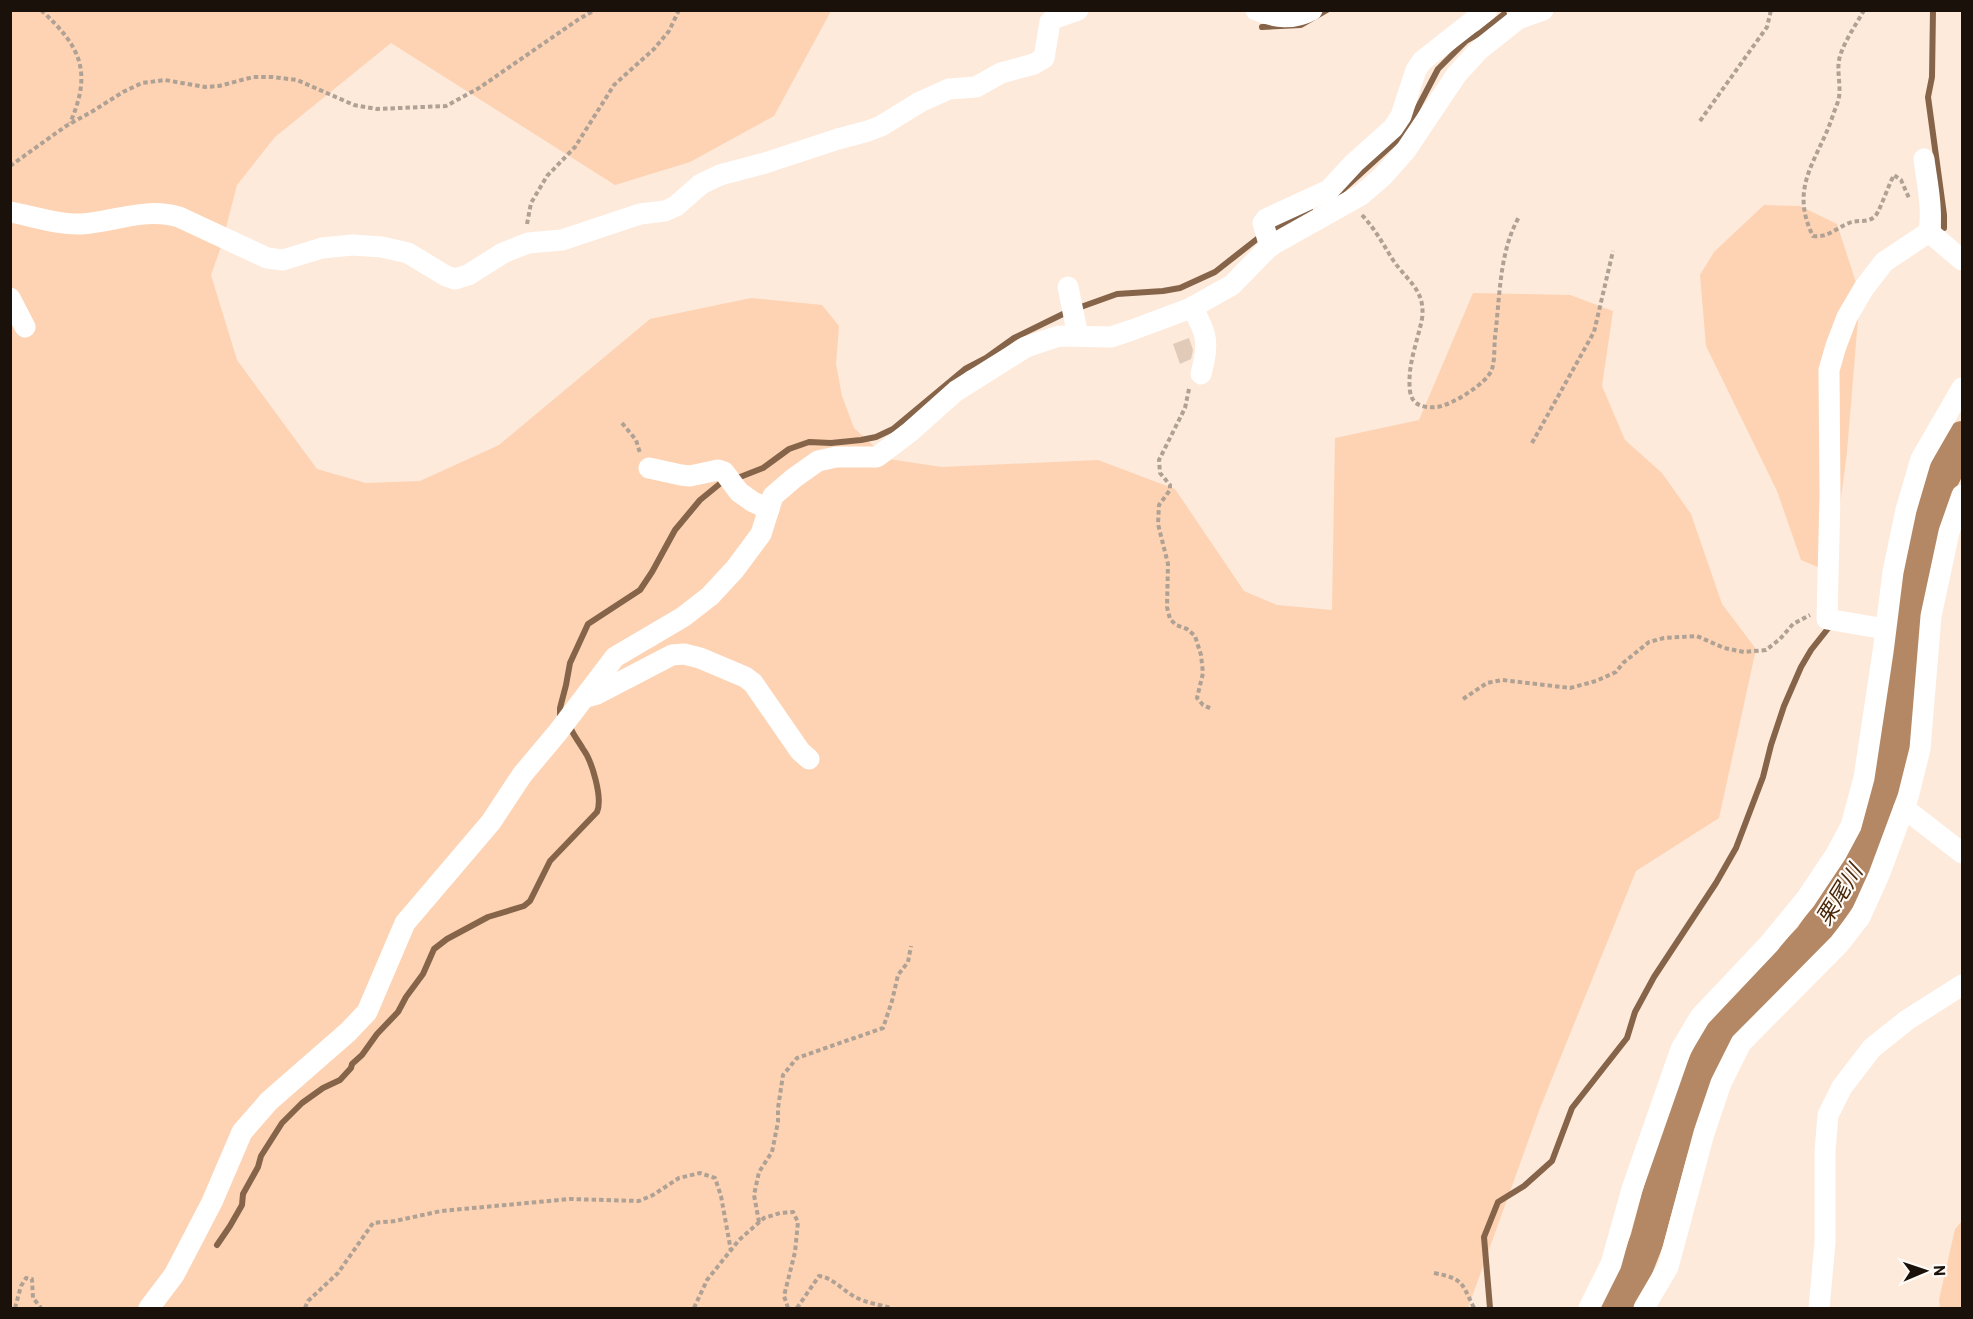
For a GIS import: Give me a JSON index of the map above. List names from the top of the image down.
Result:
{
  "water": ["栗尾川"],
  "north": "right"
}
